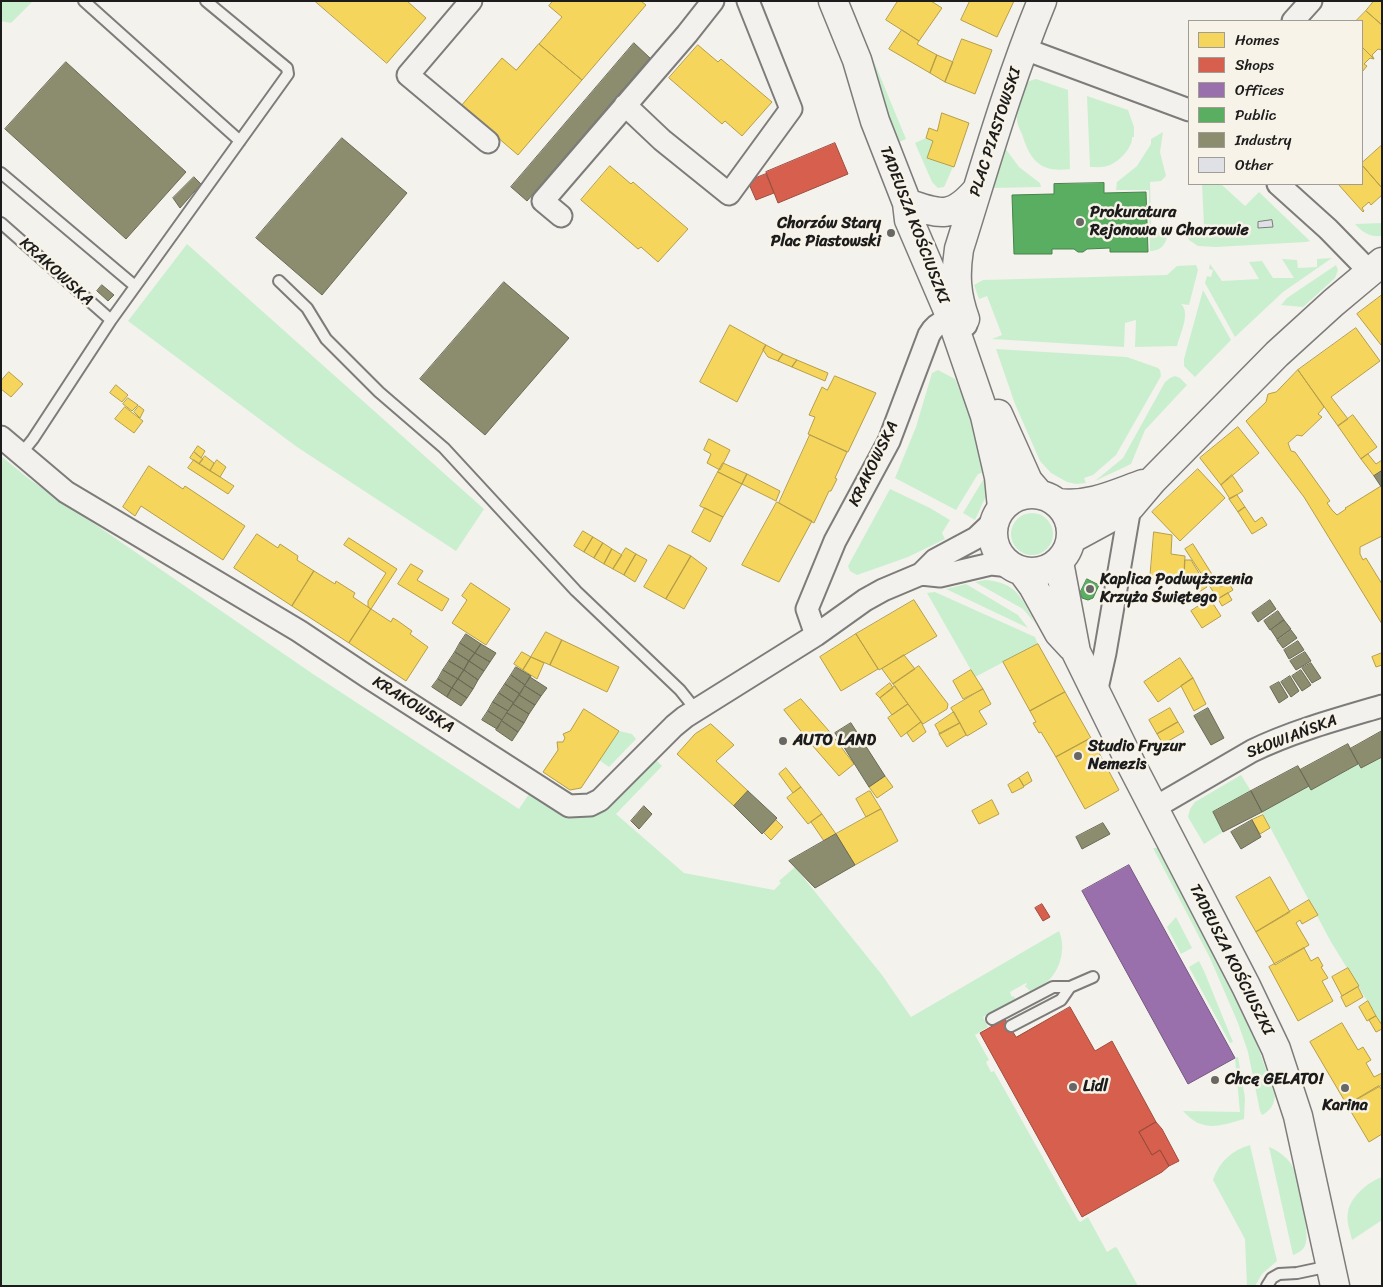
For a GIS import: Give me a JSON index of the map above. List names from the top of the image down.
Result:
{
  "streets": {
    "street": [
      "PLAC PIASTOWSKI",
      "TADEUSZA KOŚCIUSZKI",
      "KRAKOWSKA",
      "SŁOWIAŃSKA"
    ]
  },
  "crossings": [
    ["PLAC PIASTOWSKI", "TADEUSZA KOŚCIUSZKI"],
    ["PLAC PIASTOWSKI", "KRAKOWSKA"],
    ["TADEUSZA KOŚCIUSZKI", "KRAKOWSKA"],
    ["TADEUSZA KOŚCIUSZKI", "SŁOWIAŃSKA"]
  ],
  "places": [
    "Prokuratura Rejonowa w Chorzowie",
    "Chorzów Stary Plac Piastowski",
    "Kaplica Podwyższenia Krzyża Świętego",
    "AUTO LAND",
    "Studio Fryzur Nemezis",
    "Chcę GELATO!",
    "Lidl",
    "Karina"
  ],
  "legend": [
    "Homes",
    "Shops",
    "Offices",
    "Public",
    "Industry",
    "Other"
  ]
}
